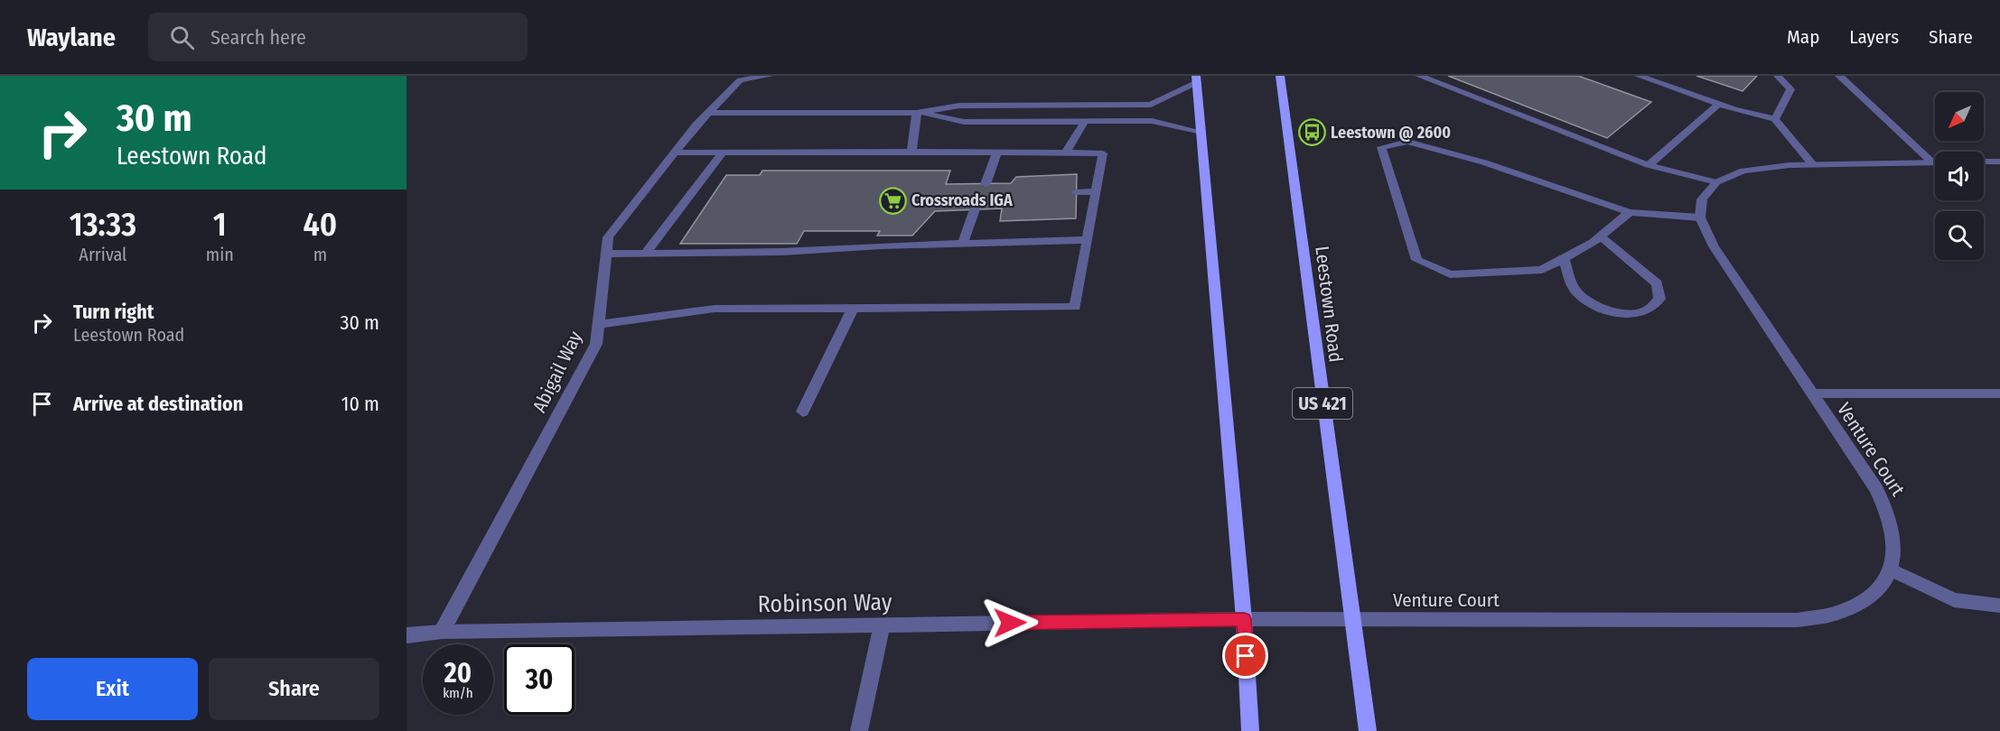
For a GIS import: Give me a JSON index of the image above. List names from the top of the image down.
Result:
{
  "streets": {
    "main road": ["Leestown Road", "US 421"],
    "street": ["Abigail Way", "Venture Court", "Robinson Way"]
  },
  "crossings": [
    ["Leestown Road", "Venture Court"],
    ["Abigail Way", "Robinson Way"],
    ["Venture Court", "Robinson Way"]
  ],
  "places": {
    "bus stop": ["Leestown @ 2600"],
    "supermarket": ["Crossroads IGA"]
  },
  "north": "bottom left",
  "page": {
    "header": "Waylane",
    "search": "Search here",
    "nav": ["Map", "Layers", "Share"],
    "turn": ["30 m", "Leestown Road"],
    "eta": [
      "13:33",
      "Arrival",
      "1",
      "min",
      "40",
      "m"
    ],
    "list": [
      {
        "name": "Turn right",
        "note": "Leestown Road",
        "value": "30 m"
      },
      {
        "name": "Arrive at destination",
        "value": "10 m"
      }
    ],
    "speed": "20 km/h",
    "limit": "30",
    "buttons": ["Exit", "Share"]
  }
}
